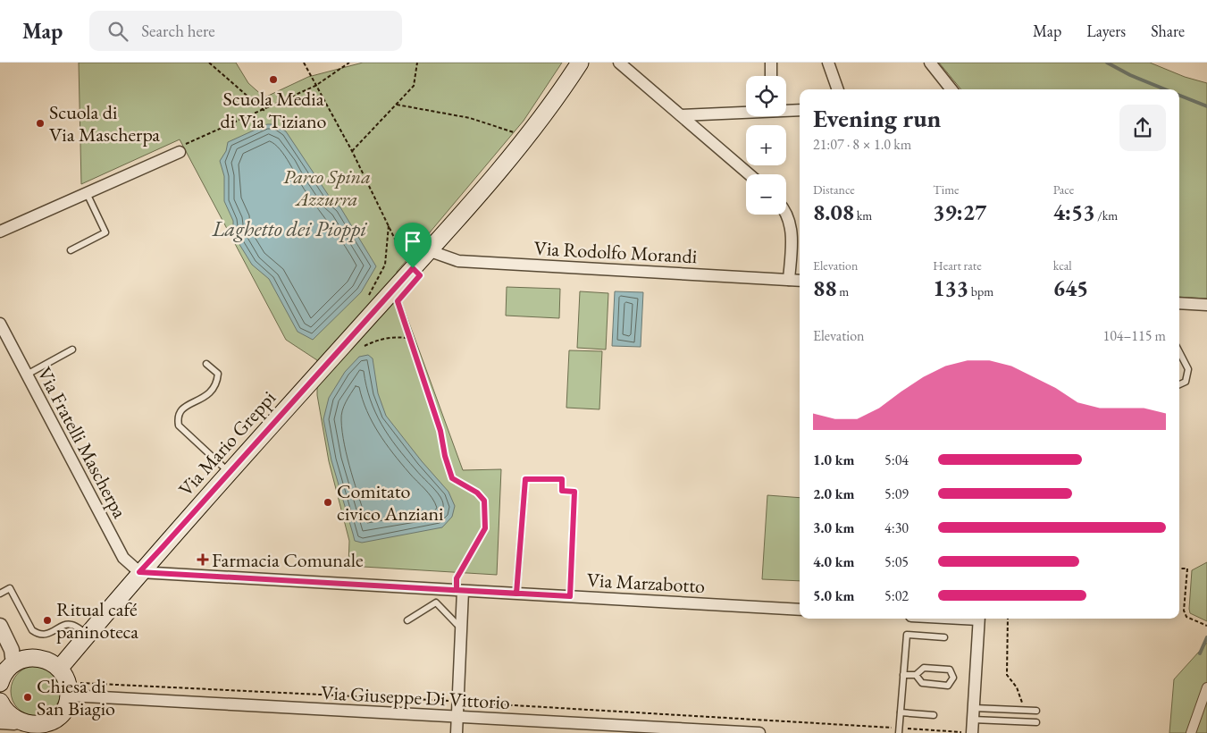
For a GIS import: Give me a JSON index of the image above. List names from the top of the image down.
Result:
{
  "streets": {
    "main road": ["Via Mario Greppi"],
    "street": [
      "Via Rodolfo Morandi",
      "Via Fratelli Mascherpa",
      "Via Marzabotto",
      "Via Giuseppe Di Vittorio"
    ]
  },
  "crossings": [
    ["Via Rodolfo Morandi", "Via Mario Greppi"],
    ["Via Fratelli Mascherpa", "Via Mario Greppi"],
    ["Via Fratelli Mascherpa", "Via Marzabotto"],
    ["Via Mario Greppi", "Via Marzabotto"]
  ],
  "water": ["Laghetto dei Pioppi"],
  "parks": ["Parco Spina Azzurra"],
  "places": {
    "other": [
      "Scuola Media di Via Tiziano",
      "Scuola di Via Mascherpa",
      "Comitato civico Anziani",
      "Ritual café paninoteca",
      "Chiesa di San Biagio"
    ],
    "health": ["Farmacia Comunale"]
  },
  "page": {
    "header": "Map",
    "search": "Search here",
    "nav": ["Map", "Layers", "Share"],
    "map_buttons": ["+", "−"],
    "heading": ["Evening run", "21:07 · 8 × 1.0 km"],
    "stats": [
      ["Distance", "8.08 km"],
      ["Time", "39:27"],
      ["Pace", "4:53 /km"],
      ["Elevation", "88 m"],
      ["Heart rate", "133 bpm"],
      ["kcal", "645"]
    ],
    "chart": ["Elevation", "104–115 m"],
    "list": [
      {
        "name": "1.0 km",
        "note": "5:04"
      },
      {
        "name": "2.0 km",
        "note": "5:09"
      },
      {
        "name": "3.0 km",
        "note": "4:30"
      },
      {
        "name": "4.0 km",
        "note": "5:05"
      },
      {
        "name": "5.0 km",
        "note": "5:02"
      }
    ]
  }
}
